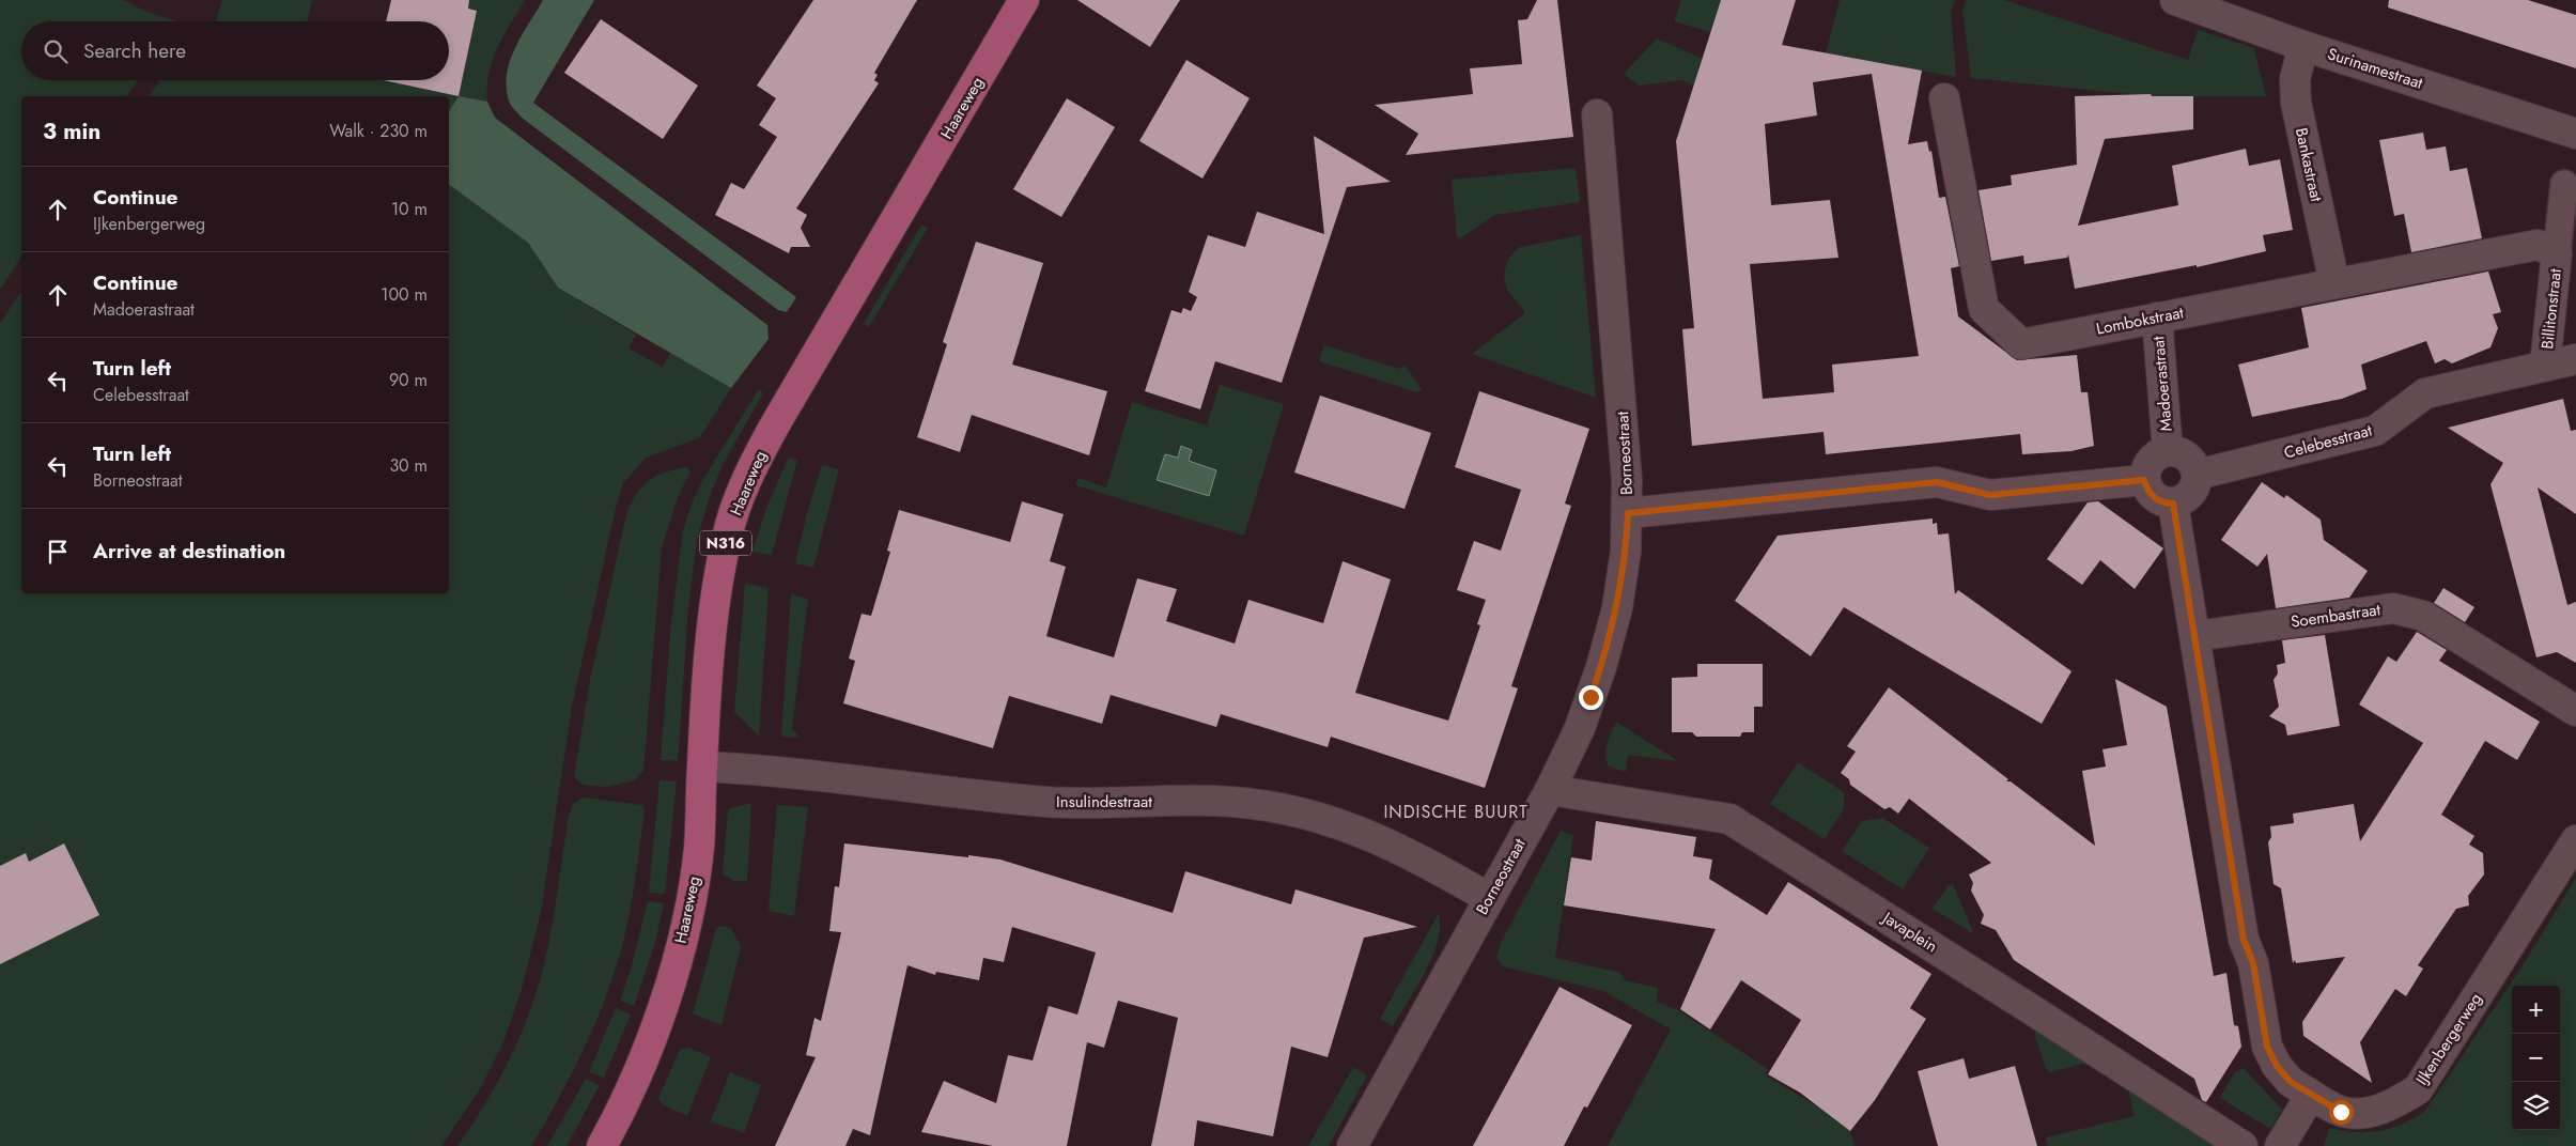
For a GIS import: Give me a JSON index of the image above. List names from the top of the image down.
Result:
{
  "streets": {
    "main road": ["Haareweg", "N316"],
    "street": [
      "Surinamestraat",
      "Bankastraat",
      "Billitonstraat",
      "Lombokstraat",
      "Madoerastraat",
      "Celebesstraat",
      "Borneostraat",
      "Soembastraat",
      "Insulindestraat",
      "Javaplein",
      "IJkenbergerweg"
    ]
  },
  "crossings": [
    ["Surinamestraat", "Bankastraat"],
    ["Haareweg", "Insulindestraat"],
    ["Bankastraat", "Lombokstraat"],
    ["Billitonstraat", "Lombokstraat"],
    ["Billitonstraat", "Celebesstraat"],
    ["Lombokstraat", "Madoerastraat"],
    ["Madoerastraat", "Celebesstraat"],
    ["Borneostraat", "Insulindestraat"],
    ["Borneostraat", "Javaplein"]
  ],
  "districts": ["INDISCHE BUURT"],
  "page": {
    "search": "Search here",
    "heading": ["3 min", "Walk · 230 m"],
    "list": [
      ["Continue", "IJkenbergerweg", "10 m"],
      ["Continue", "Madoerastraat", "100 m"],
      ["Turn left", "Celebesstraat", "90 m"],
      ["Turn left", "Borneostraat", "30 m"],
      "Arrive at destination"
    ],
    "map_buttons": ["+", "−"]
  }
}
